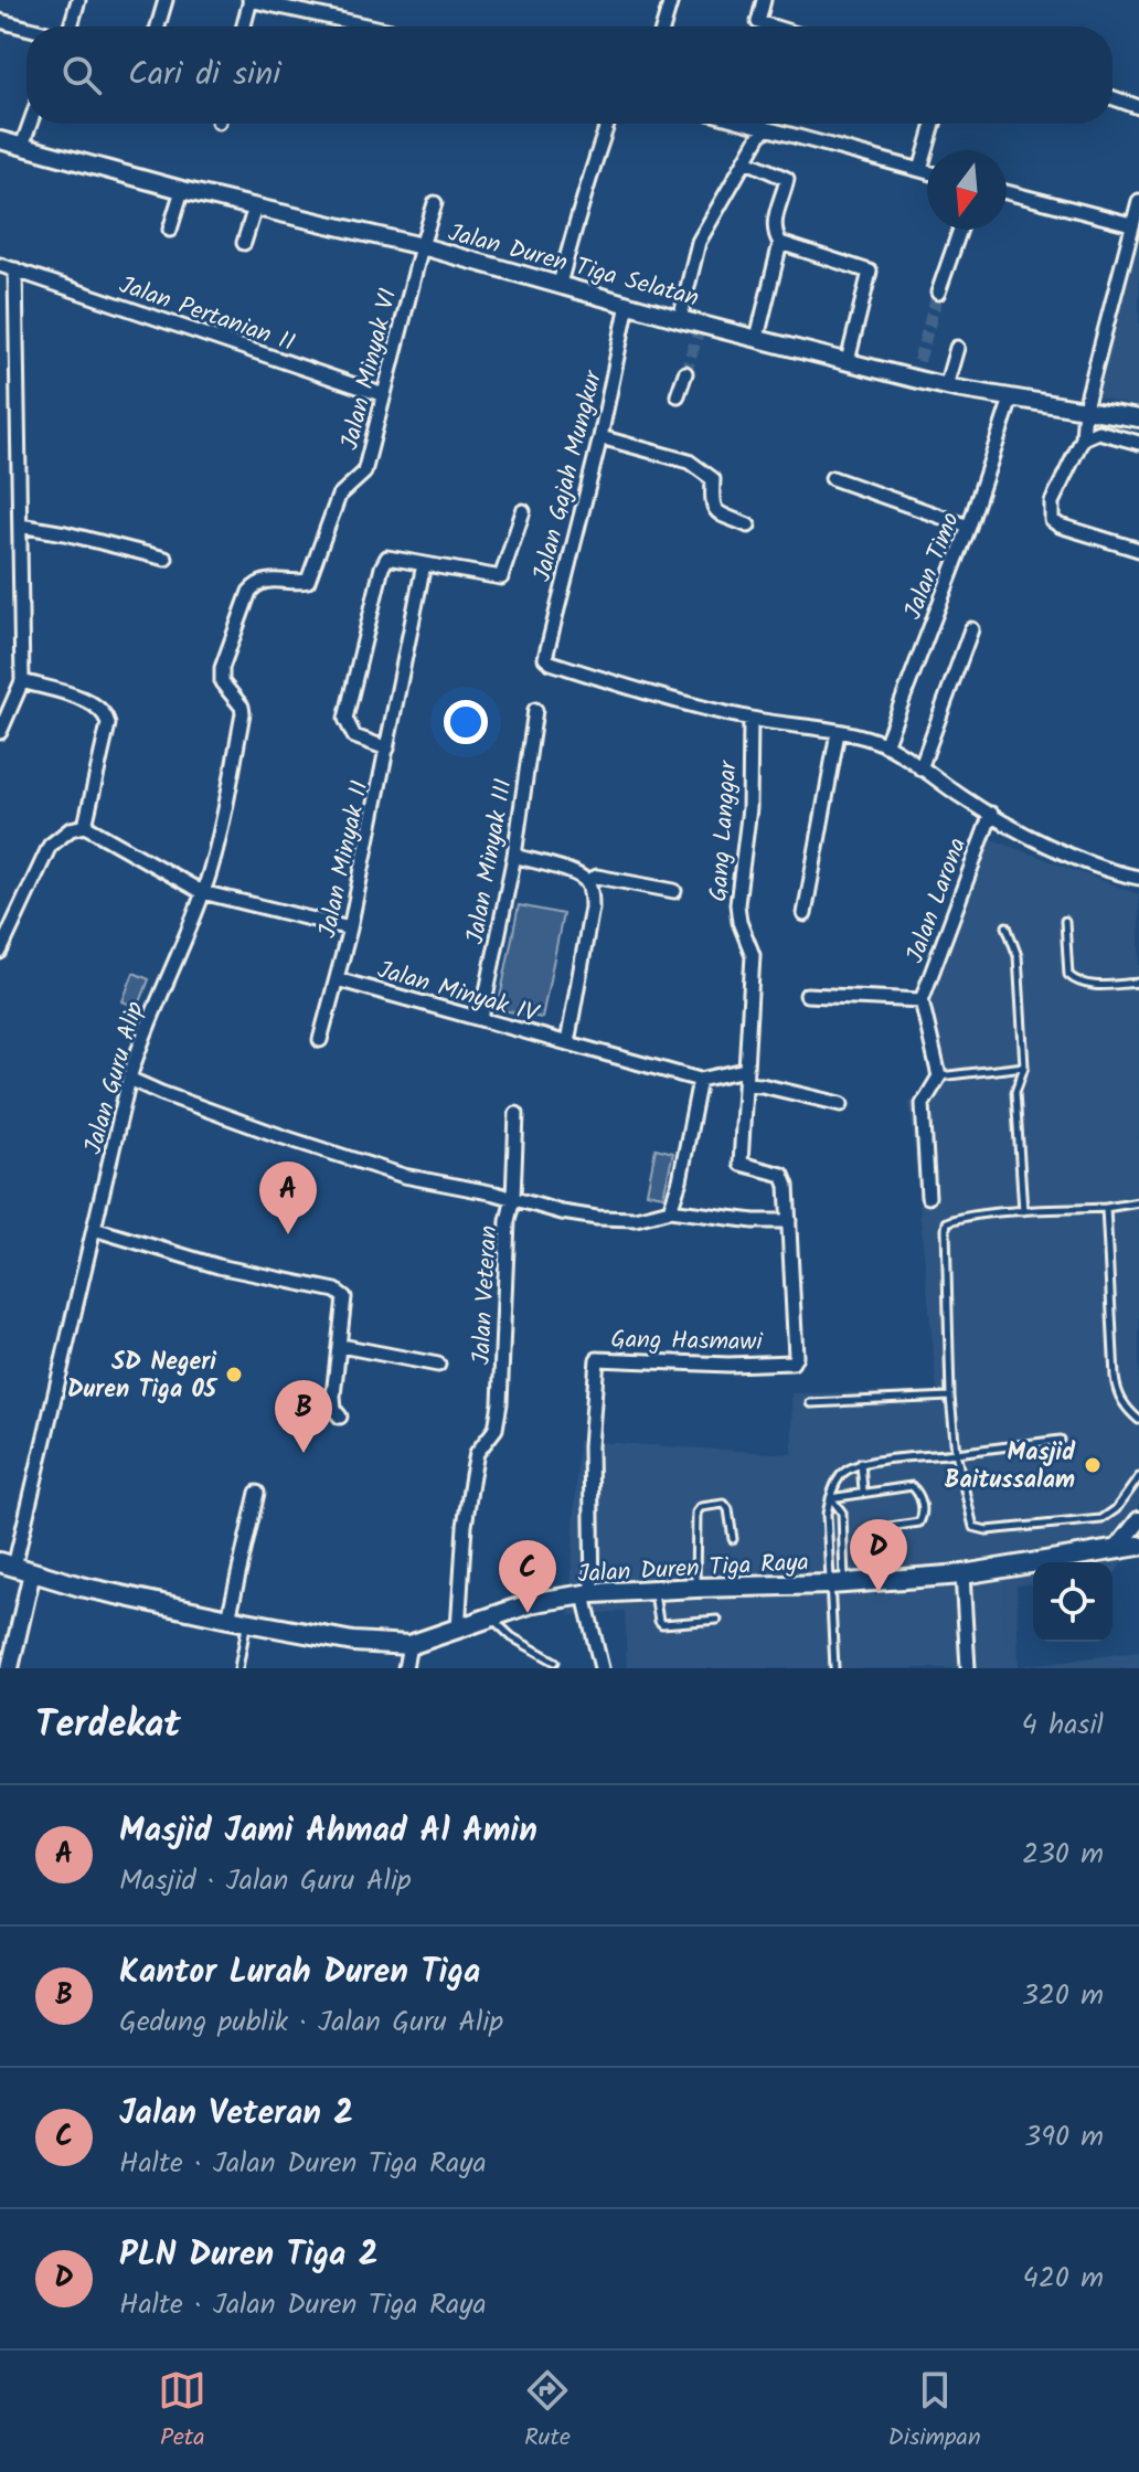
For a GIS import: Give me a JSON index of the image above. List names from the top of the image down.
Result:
{
  "streets": {
    "main road": ["Jalan Duren Tiga Raya"],
    "street": [
      "Jalan Duren Tiga Selatan",
      "Jalan Pertanian II",
      "Jalan Minyak VI",
      "Jalan Gajah Mungkur",
      "Jalan Timo",
      "Gang Langgar",
      "Jalan Minyak II",
      "Jalan Minyak III",
      "Jalan Larona",
      "Jalan Minyak IV",
      "Jalan Guru Alip",
      "Jalan Veteran",
      "Gang Hasmawi"
    ]
  },
  "crossings": [
    ["Jalan Duren Tiga Selatan", "Jalan Minyak VI"],
    ["Jalan Duren Tiga Selatan", "Jalan Gajah Mungkur"],
    ["Jalan Duren Tiga Selatan", "Jalan Timo"],
    ["Jalan Pertanian II", "Jalan Minyak VI"],
    ["Jalan Minyak VI", "Jalan Guru Alip"],
    ["Jalan Gajah Mungkur", "Gang Langgar"],
    ["Gang Langgar", "Gang Hasmawi"],
    ["Jalan Minyak II", "Jalan Minyak IV"],
    ["Jalan Minyak III", "Jalan Minyak IV"],
    ["Jalan Guru Alip", "Jalan Veteran"],
    ["Jalan Guru Alip", "Jalan Duren Tiga Raya"],
    ["Jalan Veteran", "Jalan Duren Tiga Raya"],
    ["Gang Hasmawi", "Jalan Duren Tiga Raya"]
  ],
  "places": ["SD Negeri Duren Tiga 05", "Masjid Baitussalam"],
  "north": "bottom",
  "page": {
    "search": "Cari di sini",
    "pins": [
      "A",
      "B",
      "D",
      "C"
    ],
    "heading": ["Terdekat", "4 hasil"],
    "list": [
      {
        "mark": "A",
        "name": "Masjid Jami Ahmad Al Amin",
        "note": "Masjid · Jalan Guru Alip",
        "value": "230 m"
      },
      {
        "mark": "B",
        "name": "Kantor Lurah Duren Tiga",
        "note": "Gedung publik · Jalan Guru Alip",
        "value": "320 m"
      },
      {
        "mark": "C",
        "name": "Jalan Veteran 2",
        "note": "Halte · Jalan Duren Tiga Raya",
        "value": "390 m"
      },
      {
        "mark": "D",
        "name": "PLN Duren Tiga 2",
        "note": "Halte · Jalan Duren Tiga Raya",
        "value": "420 m"
      }
    ],
    "nav": ["Peta", "Rute", "Disimpan"]
  }
}
